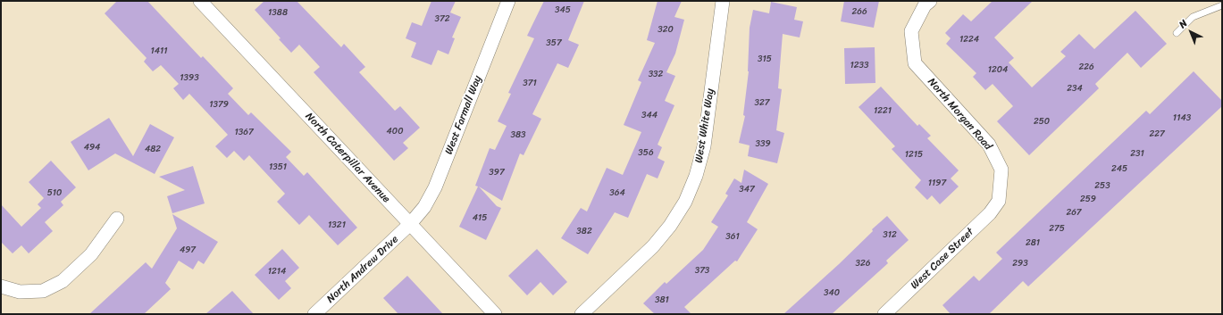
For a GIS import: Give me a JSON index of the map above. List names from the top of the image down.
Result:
{
  "streets": {
    "street": [
      "North Morgan Road",
      "West Farmall Way",
      "West White Way",
      "North Caterpillar Avenue",
      "West Case Street",
      "North Andrew Drive"
    ]
  },
  "crossings": [
    ["North Morgan Road", "West Case Street"],
    ["West Farmall Way", "North Caterpillar Avenue"],
    ["West Farmall Way", "North Andrew Drive"],
    ["North Caterpillar Avenue", "North Andrew Drive"]
  ],
  "house_numbers": [
    "345",
    "266",
    "1388",
    "372",
    "320",
    "1224",
    "357",
    "1411",
    "315",
    "1233",
    "226",
    "1204",
    "332",
    "1393",
    "371",
    "234",
    "327",
    "1379",
    "1221",
    "344",
    "1143",
    "250",
    "400",
    "1367",
    "227",
    "383",
    "339",
    "494",
    "482",
    "356",
    "231",
    "1215",
    "1351",
    "245",
    "397",
    "1197",
    "253",
    "347",
    "510",
    "364",
    "259",
    "267",
    "415",
    "1321",
    "275",
    "382",
    "312",
    "361",
    "281",
    "497",
    "326",
    "293",
    "373",
    "1214",
    "340",
    "381"
  ],
  "north": "top left"
}
